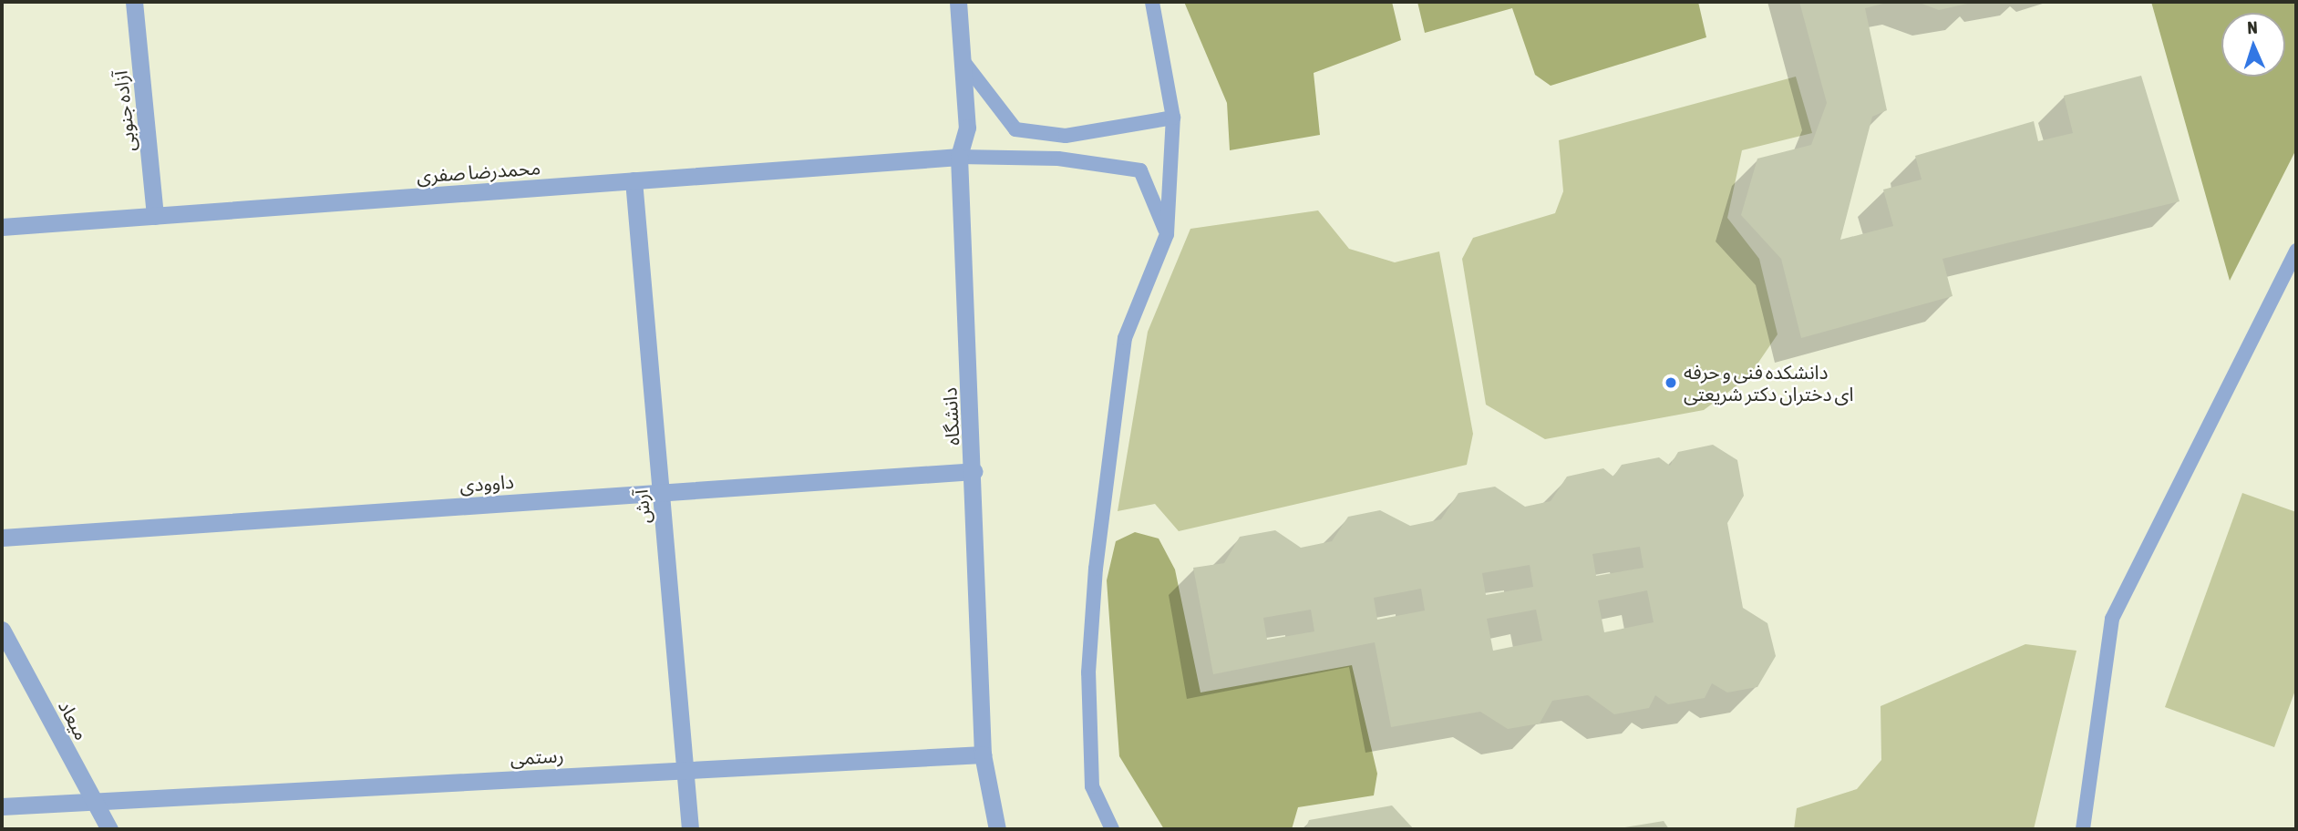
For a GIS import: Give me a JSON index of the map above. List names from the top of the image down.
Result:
{
  "streets": {
    "street": [
      "آزاده جنوبی",
      "محمدرضا صفری",
      "دانشگاه",
      "داوودی",
      "آرش",
      "میعاد",
      "رستمی"
    ]
  },
  "crossings": [
    ["آزاده جنوبی", "محمدرضا صفری"],
    ["محمدرضا صفری", "دانشگاه"],
    ["محمدرضا صفری", "آرش"],
    ["دانشگاه", "داوودی"],
    ["دانشگاه", "رستمی"],
    ["داوودی", "آرش"],
    ["آرش", "رستمی"],
    ["میعاد", "رستمی"]
  ],
  "places": ["دانشکده فنی و حرفه ای دختران دکتر شریعتی"],
  "north": "top"
}
